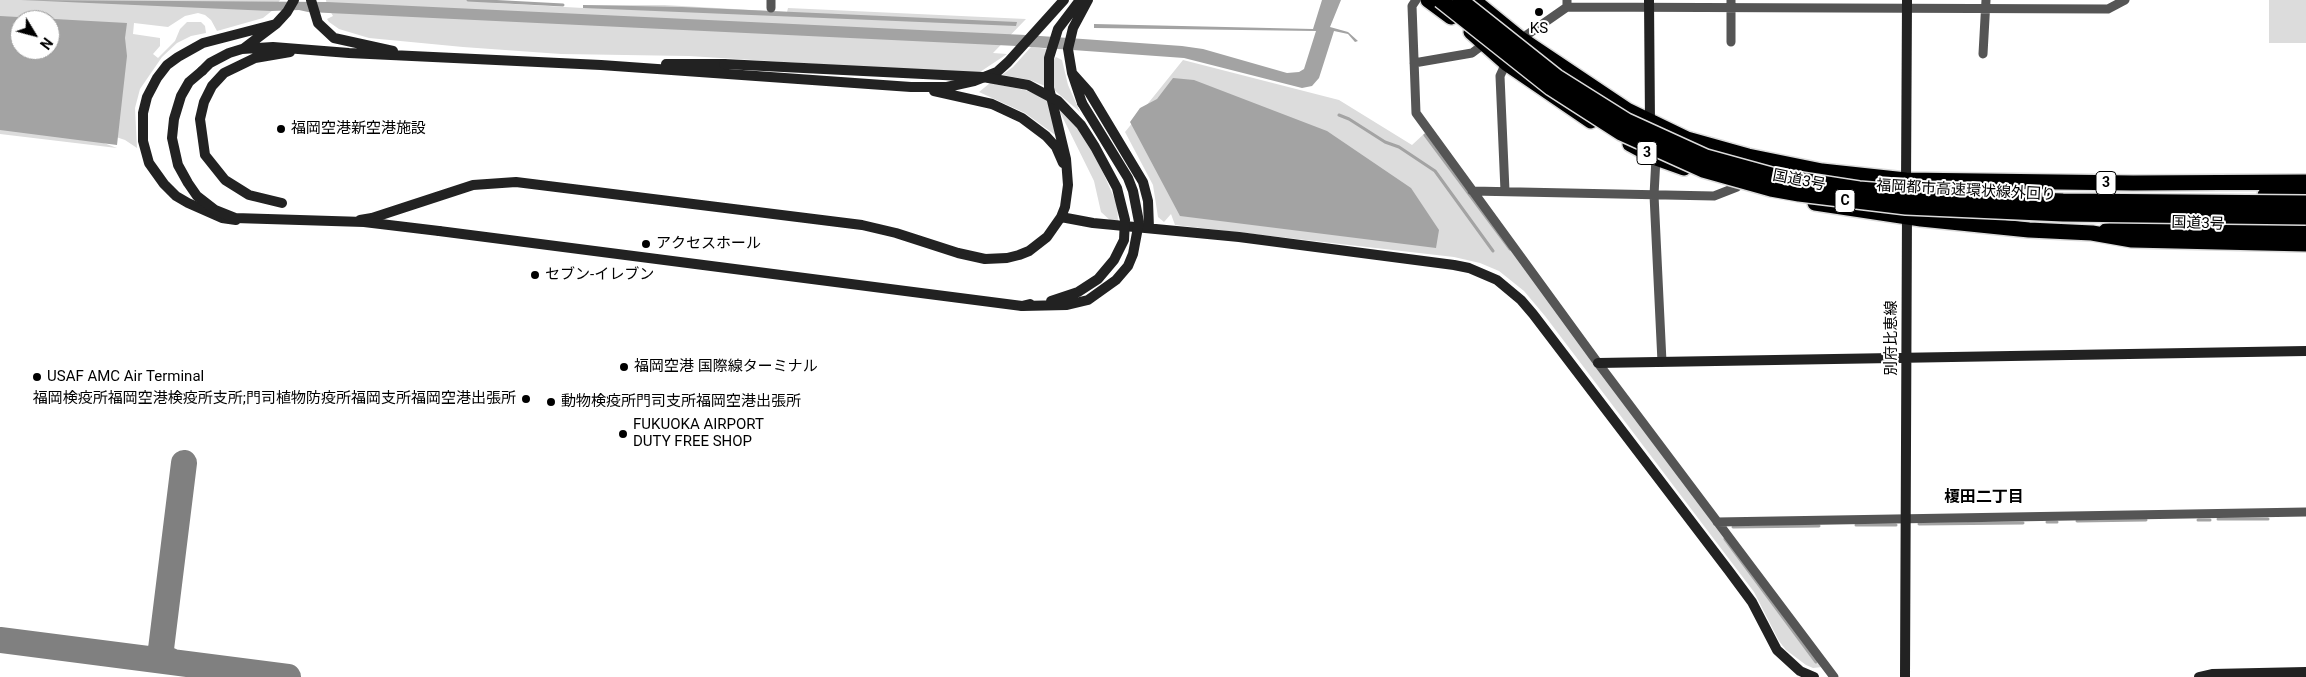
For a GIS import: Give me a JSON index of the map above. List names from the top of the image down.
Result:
{
  "streets": {
    "highway": [
      "3",
      "国道3号",
      "福岡都市高速環状線外回り",
      "C"
    ],
    "street": ["別府比恵線"]
  },
  "crossings": [
    ["国道3号", "別府比恵線"]
  ],
  "districts": ["榎田二丁目"],
  "places": [
    "KS",
    "福岡空港新空港施設",
    "アクセスホール",
    "セブン-イレブン",
    "福岡空港 国際線ターミナル",
    "USAF AMC Air Terminal",
    "福岡検疫所福岡空港検疫所支所;門司植物防疫所福岡支所福岡空港出張所",
    "動物検疫所門司支所福岡空港出張所",
    "FUKUOKA AIRPORT DUTY FREE SHOP"
  ],
  "north": "bottom right"
}
